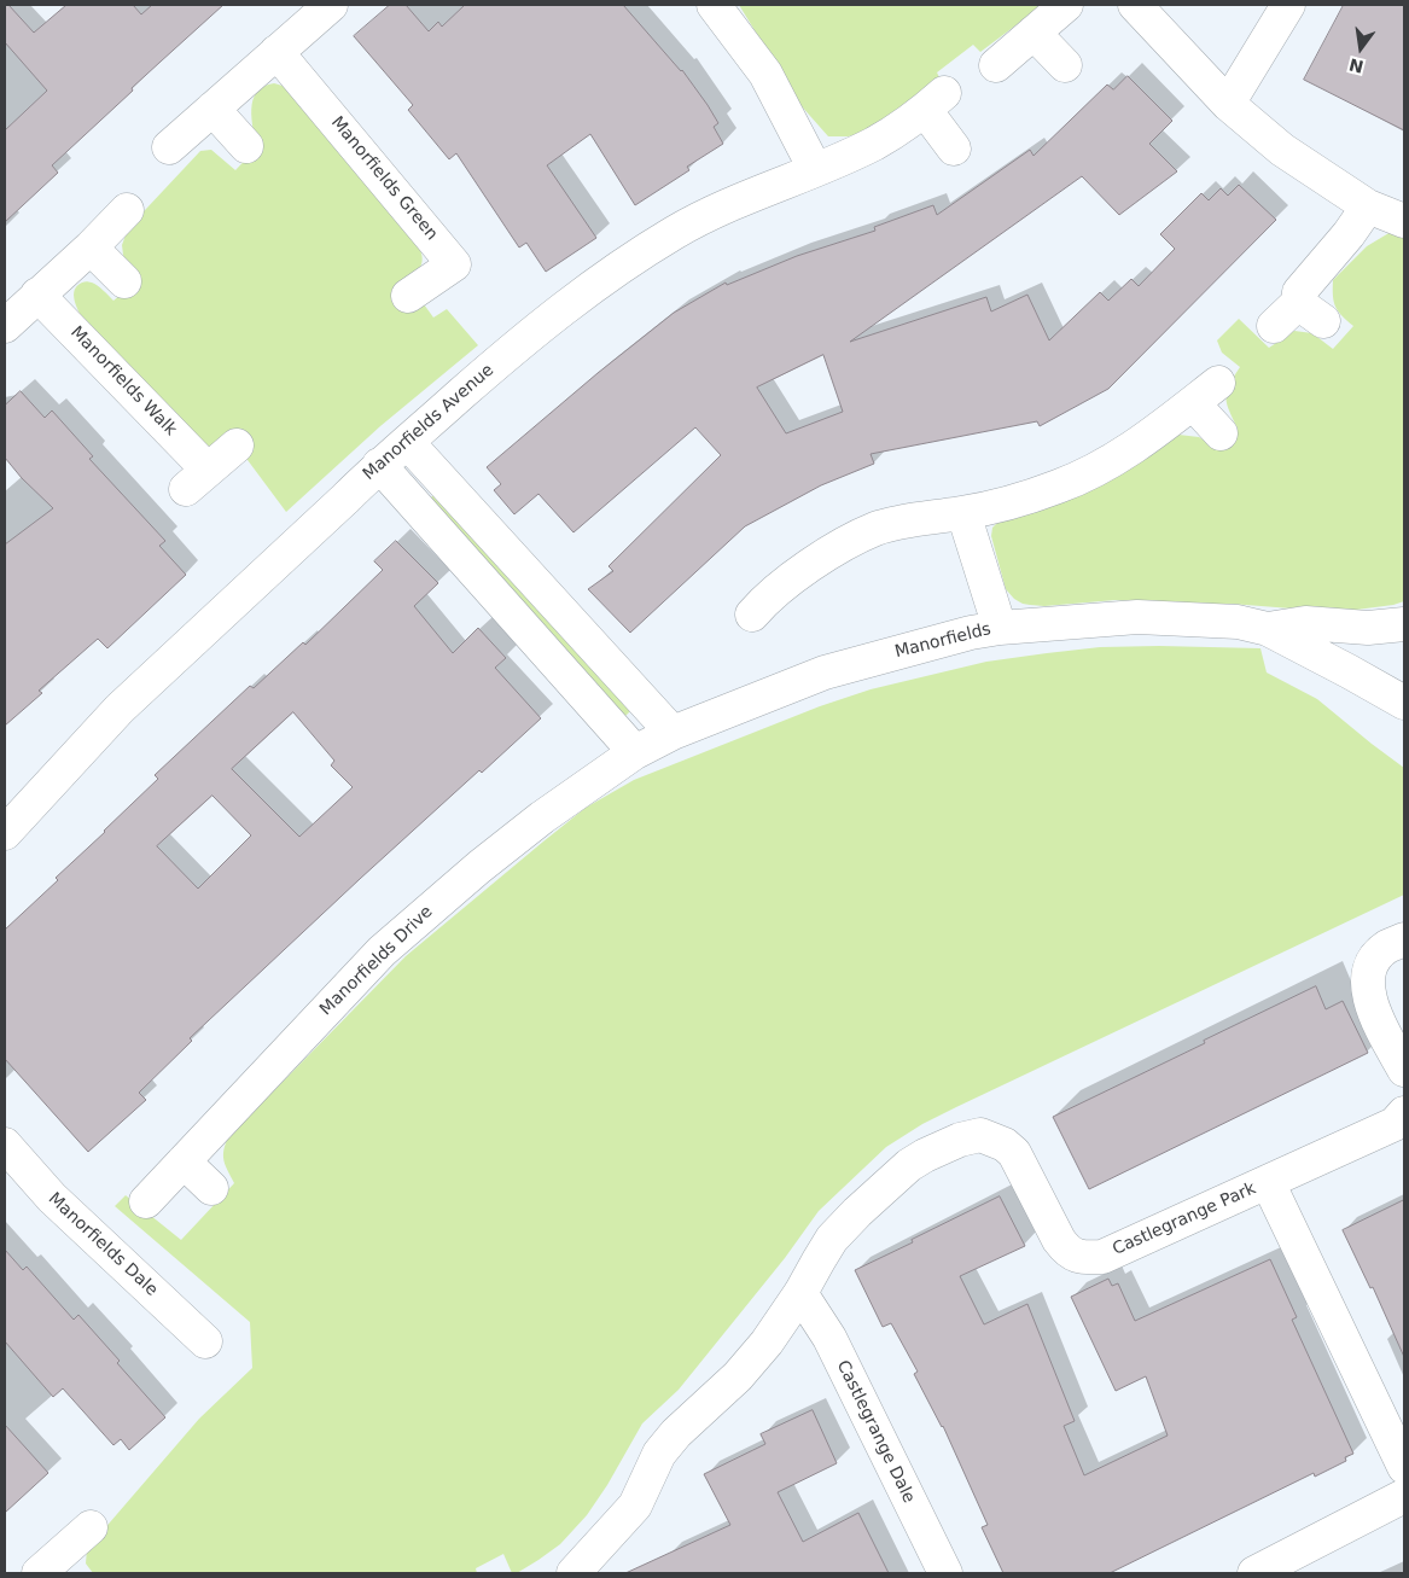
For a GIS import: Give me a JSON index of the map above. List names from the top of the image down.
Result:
{
  "streets": {
    "street": [
      "Manorfields Green",
      "Manorfields Walk",
      "Manorfields Avenue",
      "Manorfields",
      "Manorfields Drive",
      "Castlegrange Park",
      "Manorfields Dale",
      "Castlegrange Dale"
    ]
  },
  "crossings": [
    ["Manorfields", "Manorfields Drive"],
    ["Castlegrange Park", "Castlegrange Dale"]
  ],
  "north": "bottom"
}
